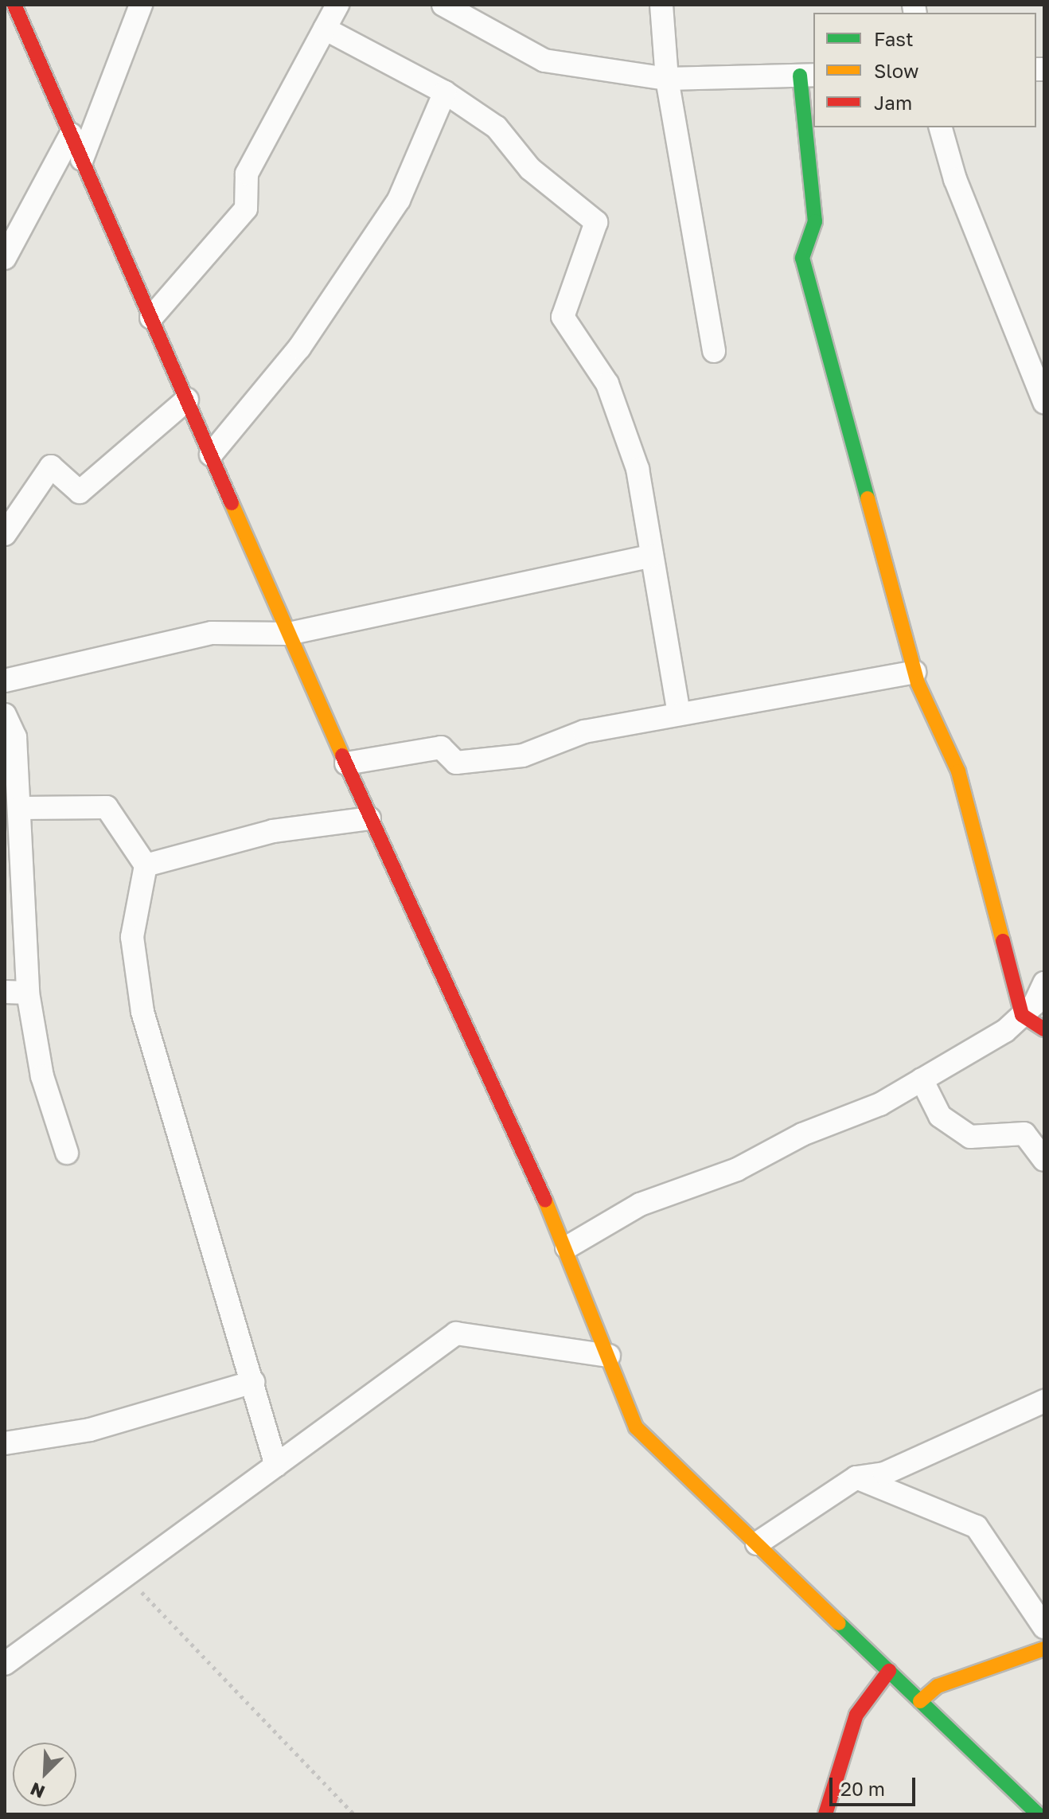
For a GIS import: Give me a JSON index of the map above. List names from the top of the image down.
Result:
{
  "legend": ["Fast", "Slow", "Jam"],
  "scale_bar": "20 m",
  "north": "bottom left"
}
